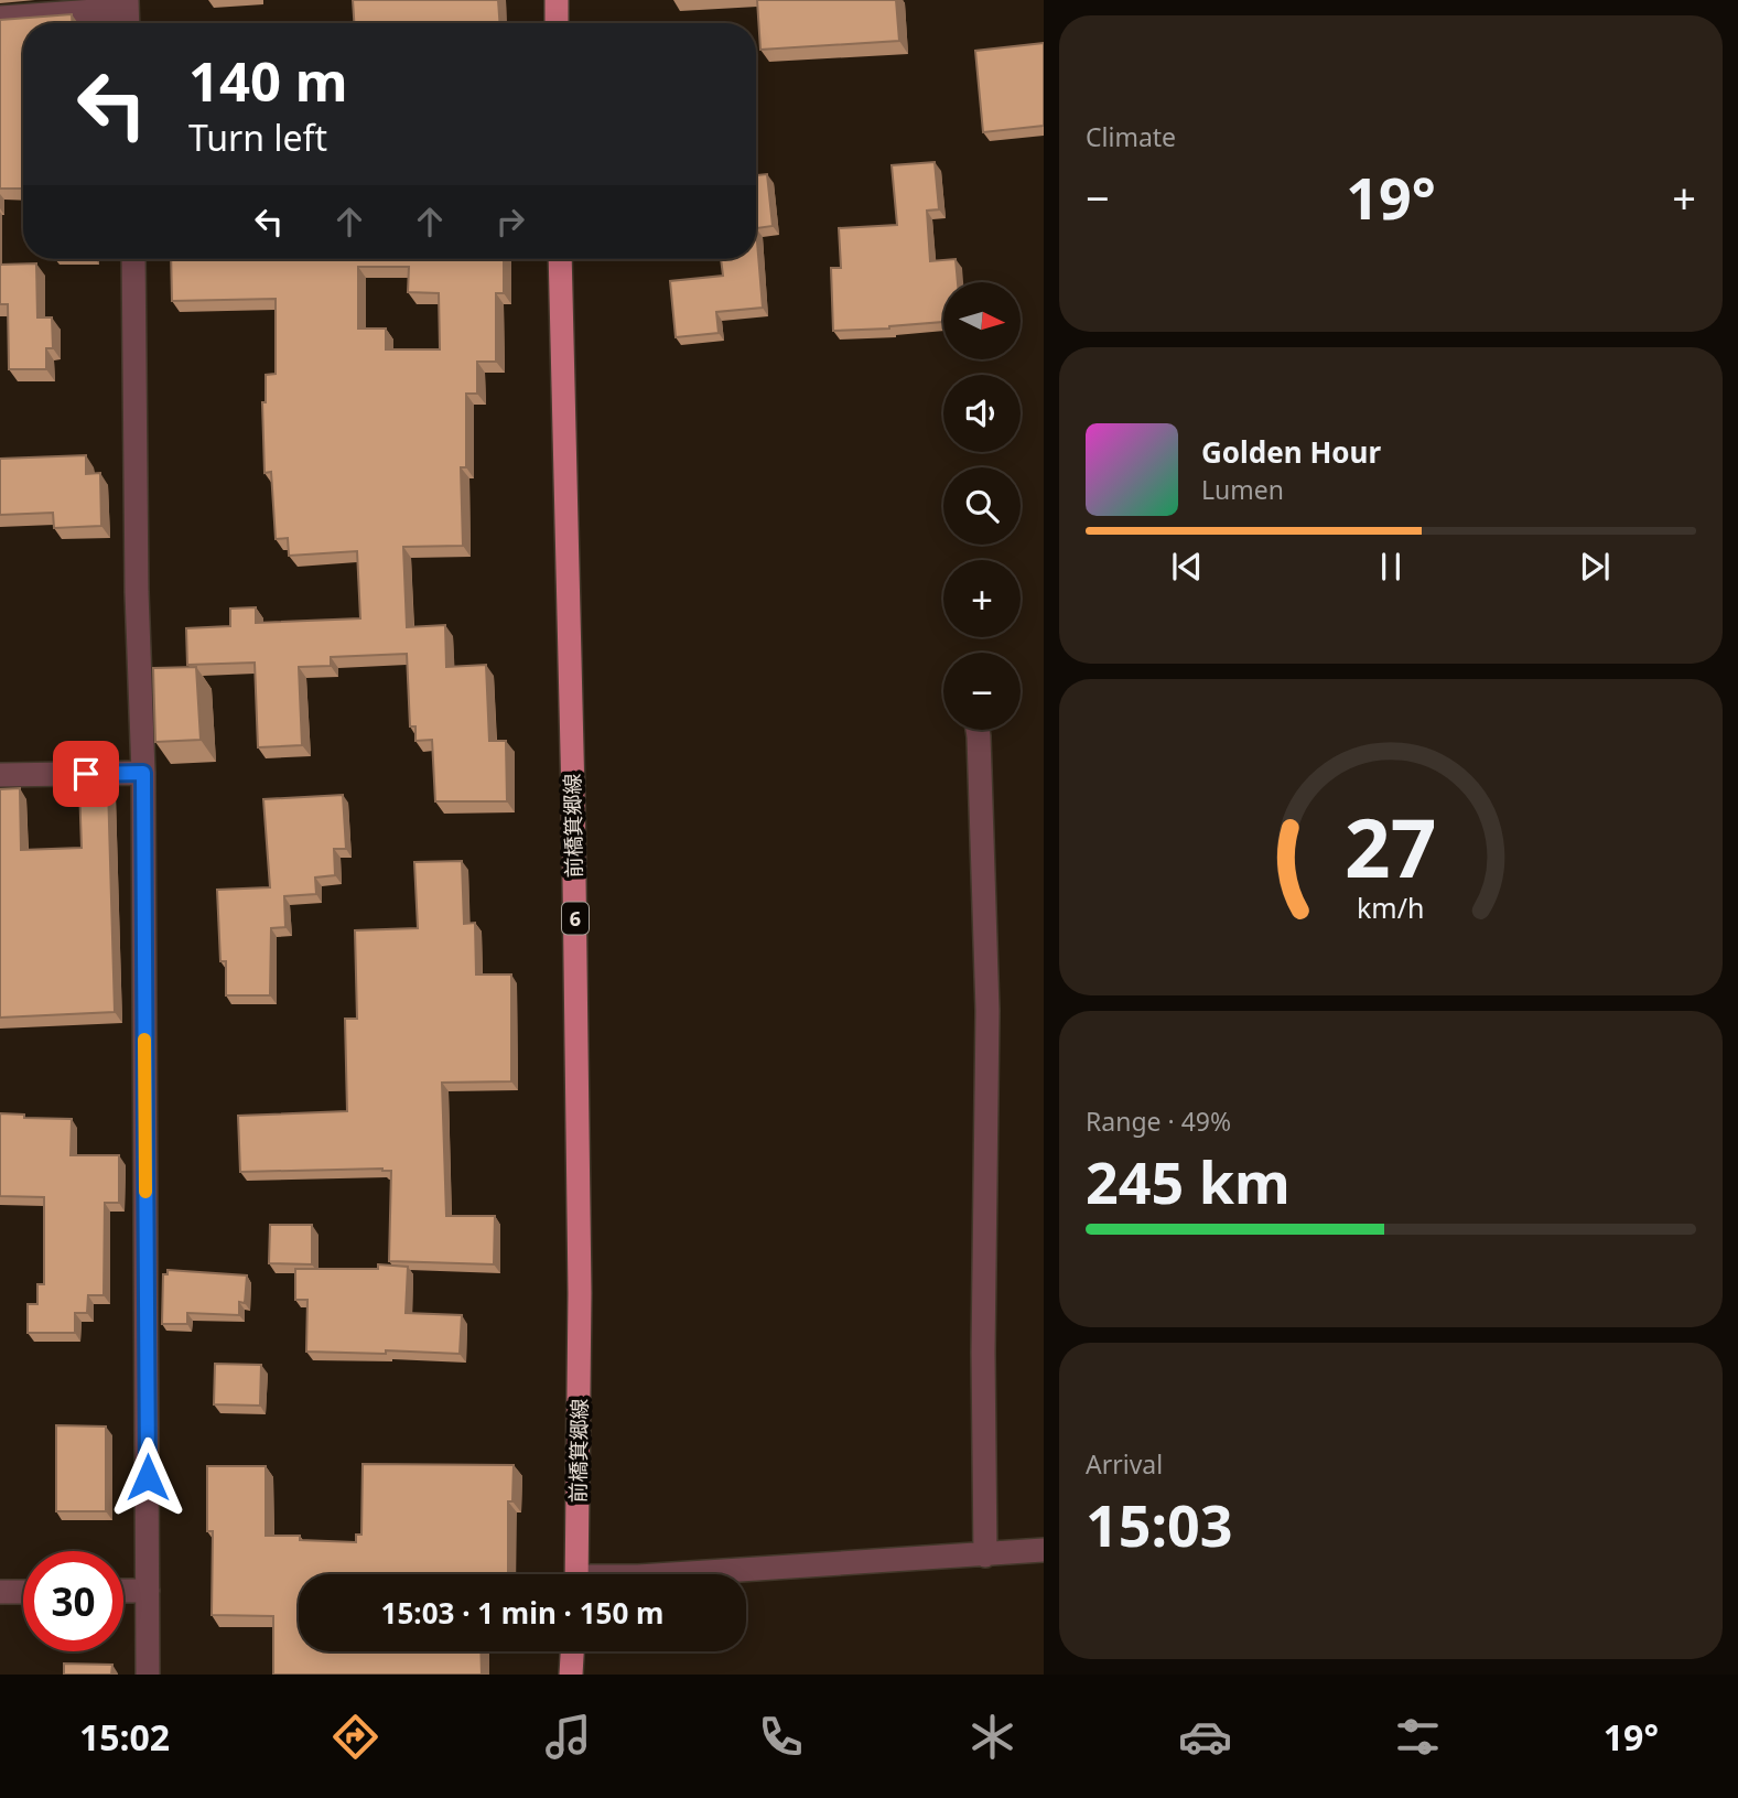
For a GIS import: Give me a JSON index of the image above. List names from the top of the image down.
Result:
{
  "streets": {
    "main road": ["前橋箕郷線", "6"]
  },
  "north": "right",
  "page": {
    "tile": [
      "Climate",
      ["Range · 49%", "245 km"],
      ["Arrival", "15:03"]
    ],
    "turn": ["140 m", "Turn left"],
    "heat": ["−", "19°", "+"],
    "map_buttons": ["+", "−"],
    "song": ["Golden Hour", "Lumen"],
    "limit": "30",
    "trip": "15:03 · 1 min · 150 m",
    "tabs": ["15:02", "19°"],
    "gauge": ["27", "km/h"]
  }
}
